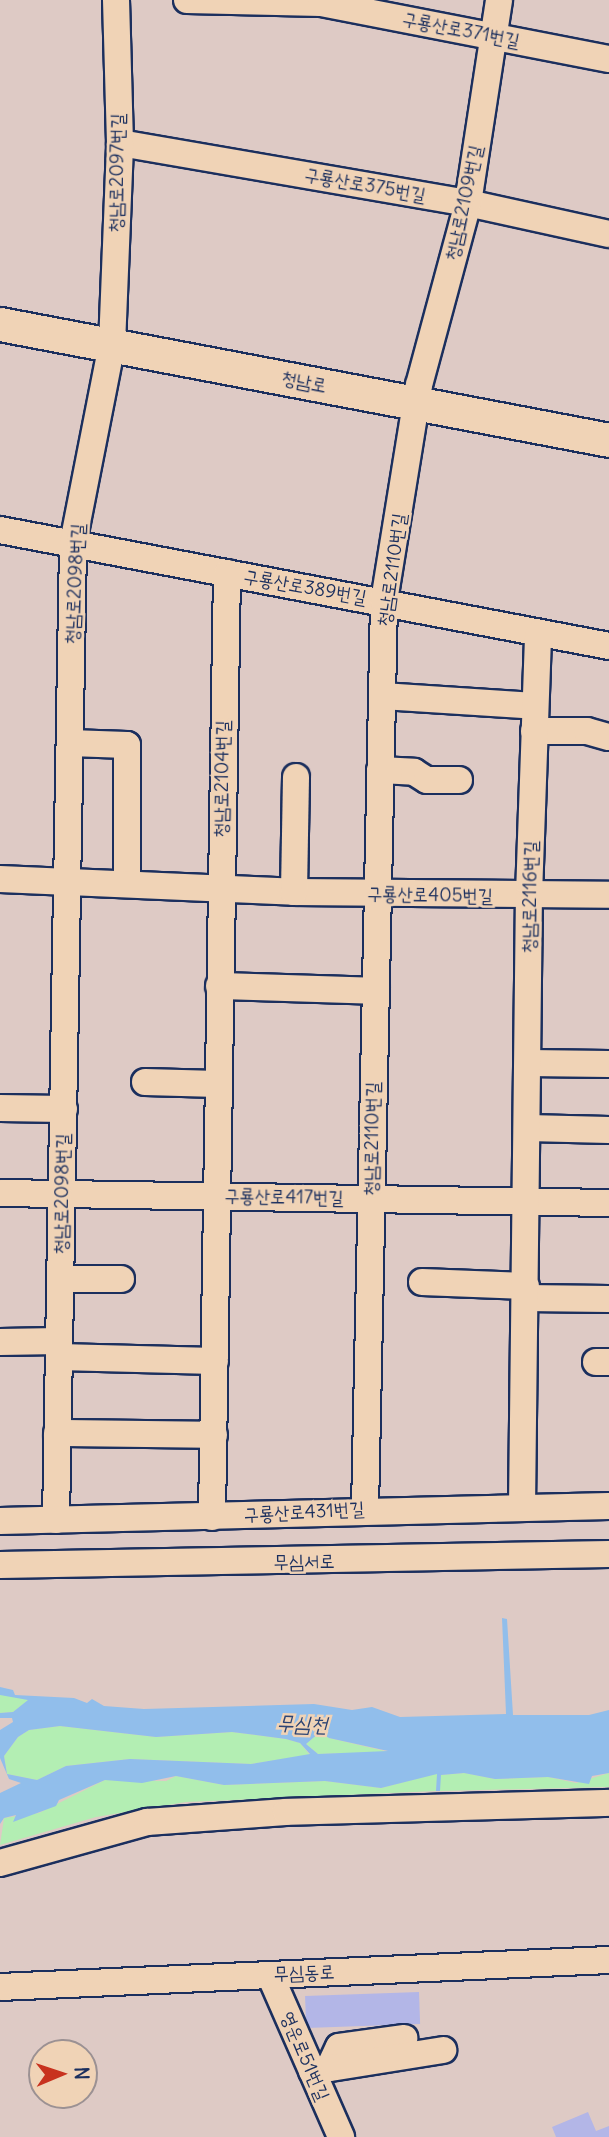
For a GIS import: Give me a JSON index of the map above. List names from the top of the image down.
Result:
{
  "streets": {
    "main road": ["청남로"],
    "street": [
      "구룡산로371번길",
      "청남로2097번길",
      "구룡산로375번길",
      "청남로2109번길",
      "청남로2110번길",
      "청남로2098번길",
      "구룡산로389번길",
      "청남로2104번길",
      "구룡산로405번길",
      "청남로2116번길",
      "구룡산로417번길",
      "구룡산로431번길",
      "무심서로",
      "무심동로",
      "영운로51번길"
    ]
  },
  "crossings": [
    ["구룡산로371번길", "청남로2109번길"],
    ["청남로2097번길", "구룡산로375번길"],
    ["청남로2097번길", "청남로"],
    ["청남로2097번길", "청남로2098번길"],
    ["구룡산로375번길", "청남로2109번길"],
    ["청남로2109번길", "청남로"],
    ["청남로2109번길", "청남로2110번길"],
    ["청남로", "청남로2110번길"],
    ["청남로", "청남로2098번길"],
    ["청남로2110번길", "구룡산로389번길"],
    ["청남로2110번길", "구룡산로405번길"],
    ["청남로2110번길", "구룡산로417번길"],
    ["청남로2110번길", "구룡산로431번길"],
    ["청남로2098번길", "구룡산로389번길"],
    ["청남로2098번길", "구룡산로405번길"],
    ["청남로2098번길", "구룡산로417번길"],
    ["청남로2098번길", "구룡산로431번길"],
    ["구룡산로389번길", "청남로2104번길"],
    ["구룡산로389번길", "청남로2116번길"],
    ["청남로2104번길", "구룡산로405번길"],
    ["청남로2104번길", "구룡산로417번길"],
    ["청남로2104번길", "구룡산로431번길"],
    ["구룡산로405번길", "청남로2116번길"],
    ["청남로2116번길", "구룡산로417번길"],
    ["청남로2116번길", "구룡산로431번길"],
    ["무심동로", "영운로51번길"]
  ],
  "water": ["무심천"],
  "north": "right"
}
